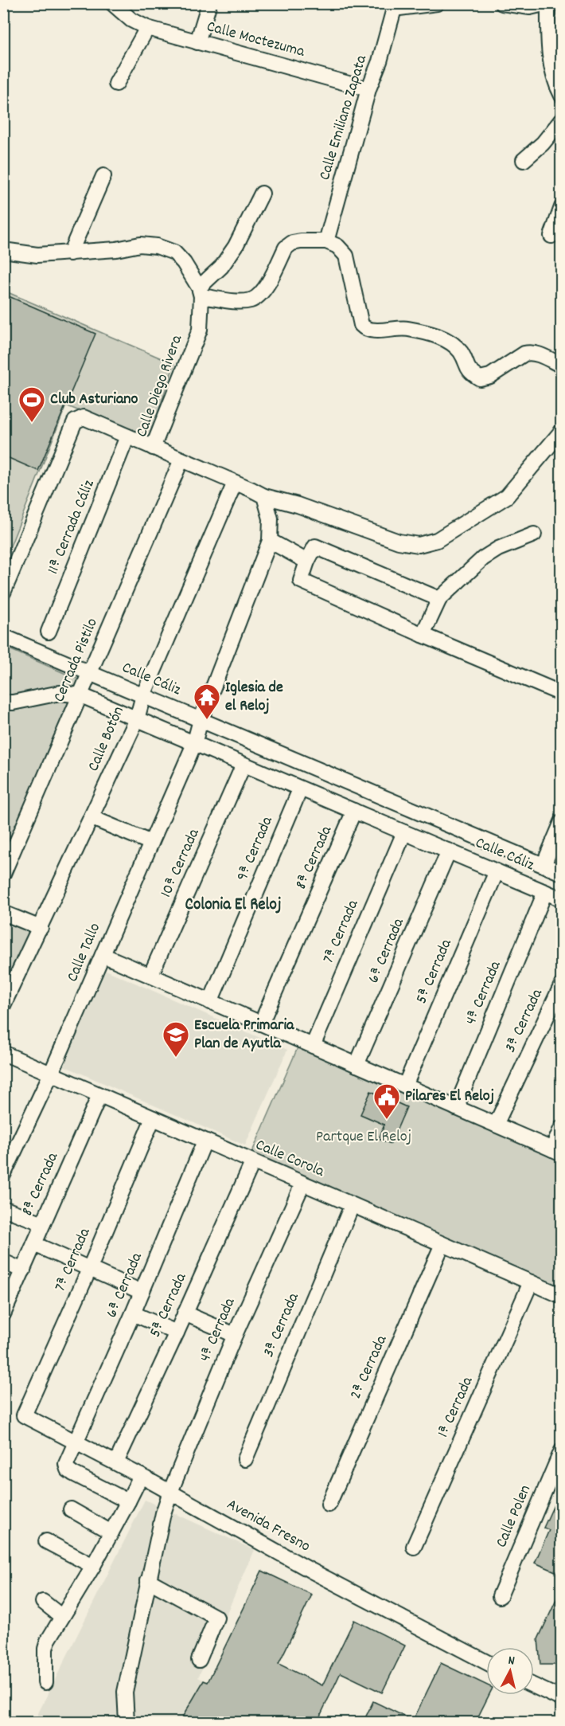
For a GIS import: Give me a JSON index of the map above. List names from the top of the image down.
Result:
{
  "streets": {
    "street": [
      "Calle Moctezuma",
      "Calle Emiliano Zapata",
      "Calle Diego Rivera",
      "11ª Cerrada Cáliz",
      "Cerrada Pistilo",
      "Calle Cáliz",
      "Calle Botón",
      "9ª Cerrada",
      "8ª Cerrada",
      "10ª Cerrada",
      "7ª Cerrada",
      "6ª Cerrada",
      "Calle Tallo",
      "5ª Cerrada",
      "4ª Cerrada",
      "3ª Cerrada",
      "Calle Corola",
      "2ª Cerrada",
      "1ª Cerrada",
      "Calle Polen",
      "Avenida Fresno"
    ]
  },
  "crossings": [
    ["Calle Moctezuma", "Calle Emiliano Zapata"],
    ["Calle Diego Rivera", "Cerrada Pistilo"],
    ["Calle Diego Rivera", "Calle Botón"],
    ["Cerrada Pistilo", "Calle Cáliz"],
    ["Calle Cáliz", "Calle Botón"],
    ["Calle Cáliz", "9ª Cerrada"],
    ["Calle Cáliz", "8ª Cerrada"],
    ["Calle Cáliz", "10ª Cerrada"],
    ["Calle Cáliz", "7ª Cerrada"],
    ["Calle Cáliz", "6ª Cerrada"],
    ["Calle Cáliz", "Calle Tallo"],
    ["Calle Cáliz", "5ª Cerrada"],
    ["Calle Cáliz", "4ª Cerrada"],
    ["8ª Cerrada", "Calle Corola"],
    ["7ª Cerrada", "Calle Corola"],
    ["7ª Cerrada", "Avenida Fresno"],
    ["6ª Cerrada", "Calle Corola"],
    ["6ª Cerrada", "Avenida Fresno"],
    ["Calle Tallo", "Calle Corola"],
    ["5ª Cerrada", "Calle Corola"],
    ["5ª Cerrada", "Avenida Fresno"],
    ["4ª Cerrada", "Calle Corola"],
    ["4ª Cerrada", "Avenida Fresno"],
    ["3ª Cerrada", "Calle Corola"],
    ["Calle Corola", "2ª Cerrada"],
    ["Calle Corola", "1ª Cerrada"]
  ],
  "districts": ["Colonia El Reloj"],
  "parks": ["Partque El Reloj"],
  "places": {
    "sports": ["Club Asturiano"],
    "temple": ["Iglesia de el Reloj"],
    "school or university": ["Escuela Primaria Plan de Ayutla"],
    "public building": ["Pilares El Reloj"]
  },
  "north": "top"
}
